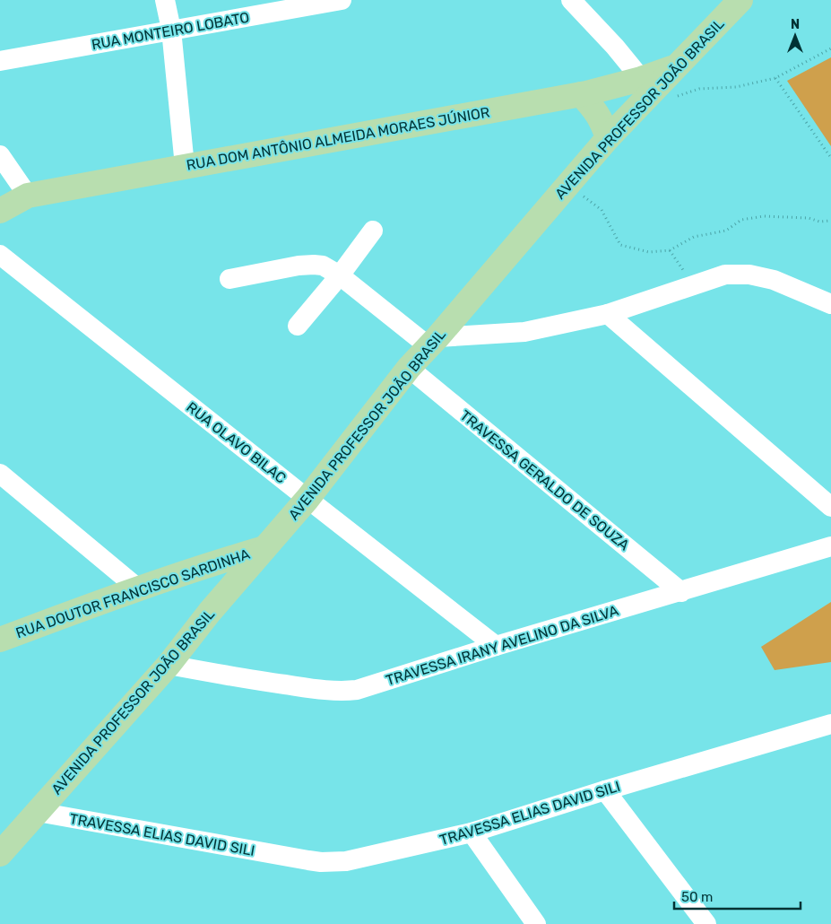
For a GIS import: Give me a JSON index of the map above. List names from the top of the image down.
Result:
{
  "streets": {
    "main road": ["AVENIDA PROFESSOR JOÃO BRASIL", "RUA DOM ANTÔNIO ALMEIDA MORAES JÚNIOR", "RUA DOUTOR FRANCISCO SARDINHA"],
    "street": [
      "RUA MONTEIRO LOBATO",
      "RUA OLAVO BILAC",
      "TRAVESSA GERALDO DE SOUZA",
      "TRAVESSA IRANY AVELINO DA SILVA",
      "TRAVESSA ELIAS DAVID SILI"
    ]
  },
  "crossings": [
    ["AVENIDA PROFESSOR JOÃO BRASIL", "RUA DOM ANTÔNIO ALMEIDA MORAES JÚNIOR"],
    ["AVENIDA PROFESSOR JOÃO BRASIL", "RUA OLAVO BILAC"],
    ["AVENIDA PROFESSOR JOÃO BRASIL", "TRAVESSA GERALDO DE SOUZA"],
    ["AVENIDA PROFESSOR JOÃO BRASIL", "RUA DOUTOR FRANCISCO SARDINHA"],
    ["AVENIDA PROFESSOR JOÃO BRASIL", "TRAVESSA IRANY AVELINO DA SILVA"],
    ["AVENIDA PROFESSOR JOÃO BRASIL", "TRAVESSA ELIAS DAVID SILI"],
    ["RUA OLAVO BILAC", "TRAVESSA IRANY AVELINO DA SILVA"],
    ["TRAVESSA GERALDO DE SOUZA", "TRAVESSA IRANY AVELINO DA SILVA"]
  ],
  "scale_bar": "50 m",
  "north": "top"
}
